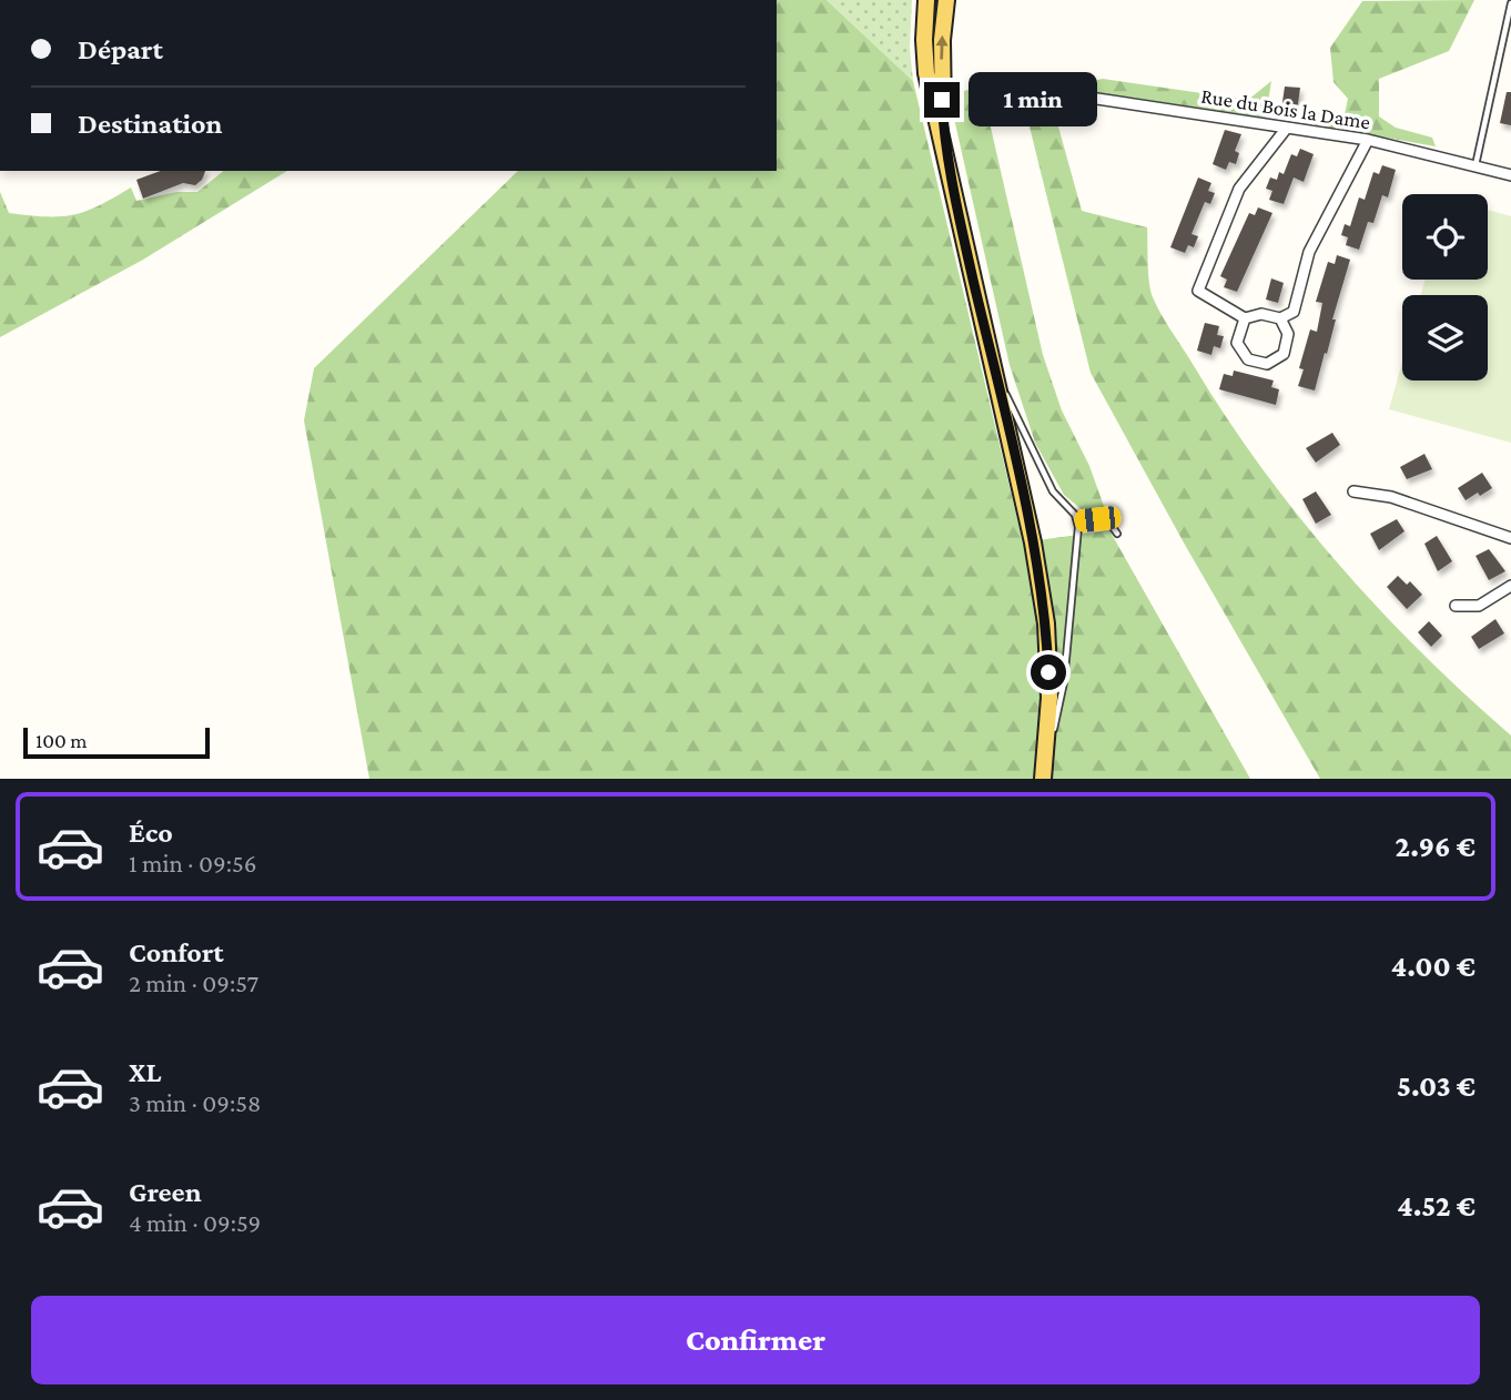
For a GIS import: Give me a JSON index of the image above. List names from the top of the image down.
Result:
{
  "streets": {
    "street": ["Rue du Bois la Dame"]
  },
  "scale_bar": "100 m",
  "page": {
    "banner": ["Départ", "Destination"],
    "bubble": "1 min",
    "scale": "100 m",
    "list": [
      {
        "name": "Éco",
        "note": "1 min · 09:56",
        "value": "2.96 €"
      },
      {
        "name": "Confort",
        "note": "2 min · 09:57",
        "value": "4.00 €"
      },
      {
        "name": "XL",
        "note": "3 min · 09:58",
        "value": "5.03 €"
      },
      {
        "name": "Green",
        "note": "4 min · 09:59",
        "value": "4.52 €"
      }
    ],
    "buttons": "Confirmer"
  }
}
